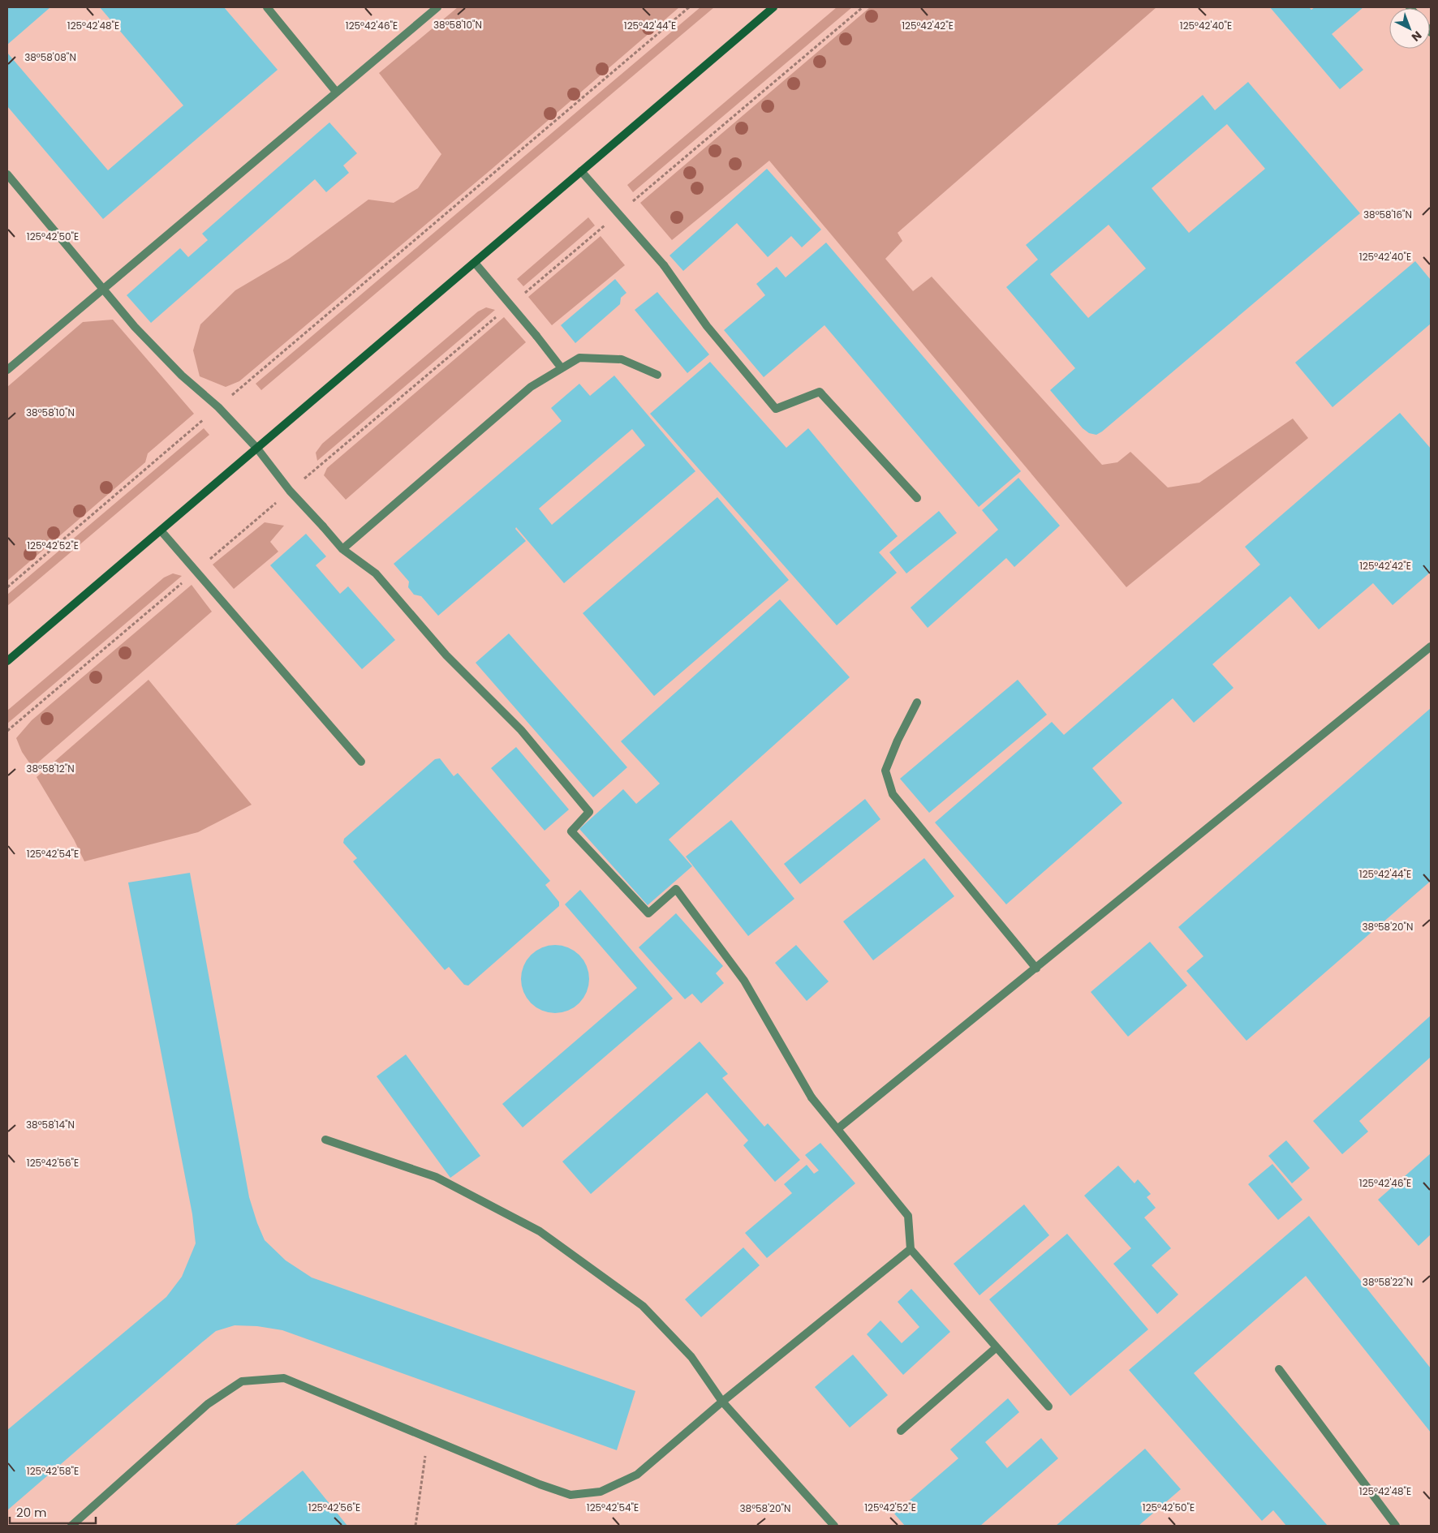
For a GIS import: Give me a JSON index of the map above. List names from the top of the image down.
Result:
{
  "scale_bar": "20 m",
  "north": "bottom right",
  "coordinates": [
    "38°58'10\"N",
    "125°42'48\"E",
    "125°42'46\"E",
    "125°42'44\"E",
    "125°42'42\"E",
    "125°42'40\"E",
    "38°58'08\"N",
    "38°58'16\"N",
    "125°42'50\"E",
    "125°42'52\"E",
    "38°58'12\"N",
    "125°42'54\"E",
    "38°58'20\"N",
    "38°58'14\"N",
    "125°42'56\"E",
    "38°58'22\"N",
    "125°42'58\"E"
  ]
}
